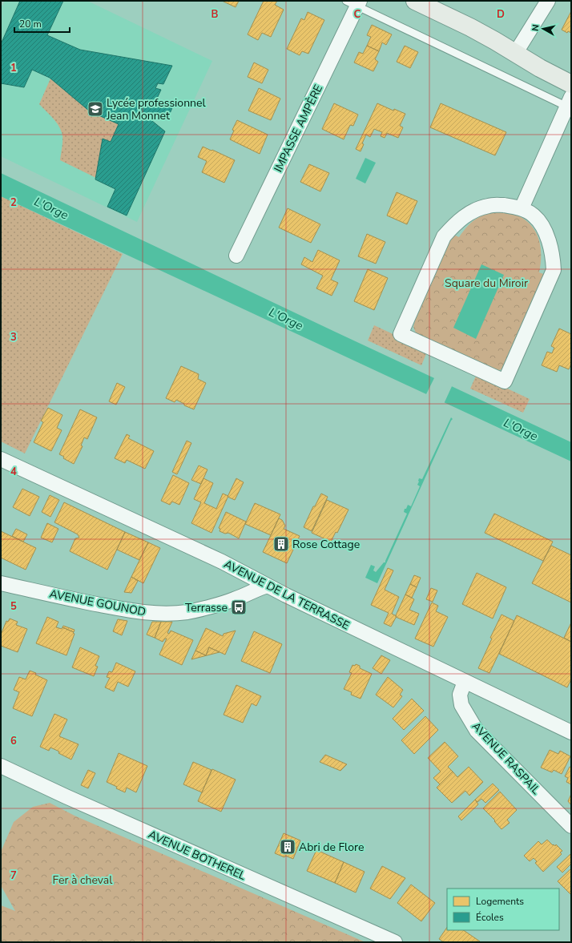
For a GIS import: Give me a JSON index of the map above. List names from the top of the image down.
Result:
{
  "streets": {
    "street": [
      "IMPASSE AMPÈRE",
      "AVENUE DE LA TERRASSE",
      "AVENUE GOUNOD",
      "AVENUE RASPAIL",
      "AVENUE BOTHEREL"
    ]
  },
  "crossings": [
    ["AVENUE DE LA TERRASSE", "AVENUE GOUNOD"],
    ["AVENUE DE LA TERRASSE", "AVENUE RASPAIL"]
  ],
  "water": ["L'Orge"],
  "parks": ["Square du Miroir", "Fer à cheval"],
  "places": {
    "school or university": ["Lycée professionnel Jean Monnet"],
    "building": ["Rose Cottage", "Abri de Flore"],
    "bus stop": ["Terrasse"]
  },
  "legend": ["Logements", "Écoles"],
  "scale_bar": "20 m",
  "north": "left",
  "grid": {
    "columns": ["B", "C", "D"],
    "rows": [
      "1",
      "2",
      "3",
      "4",
      "5",
      "6",
      "7"
    ]
  }
}
